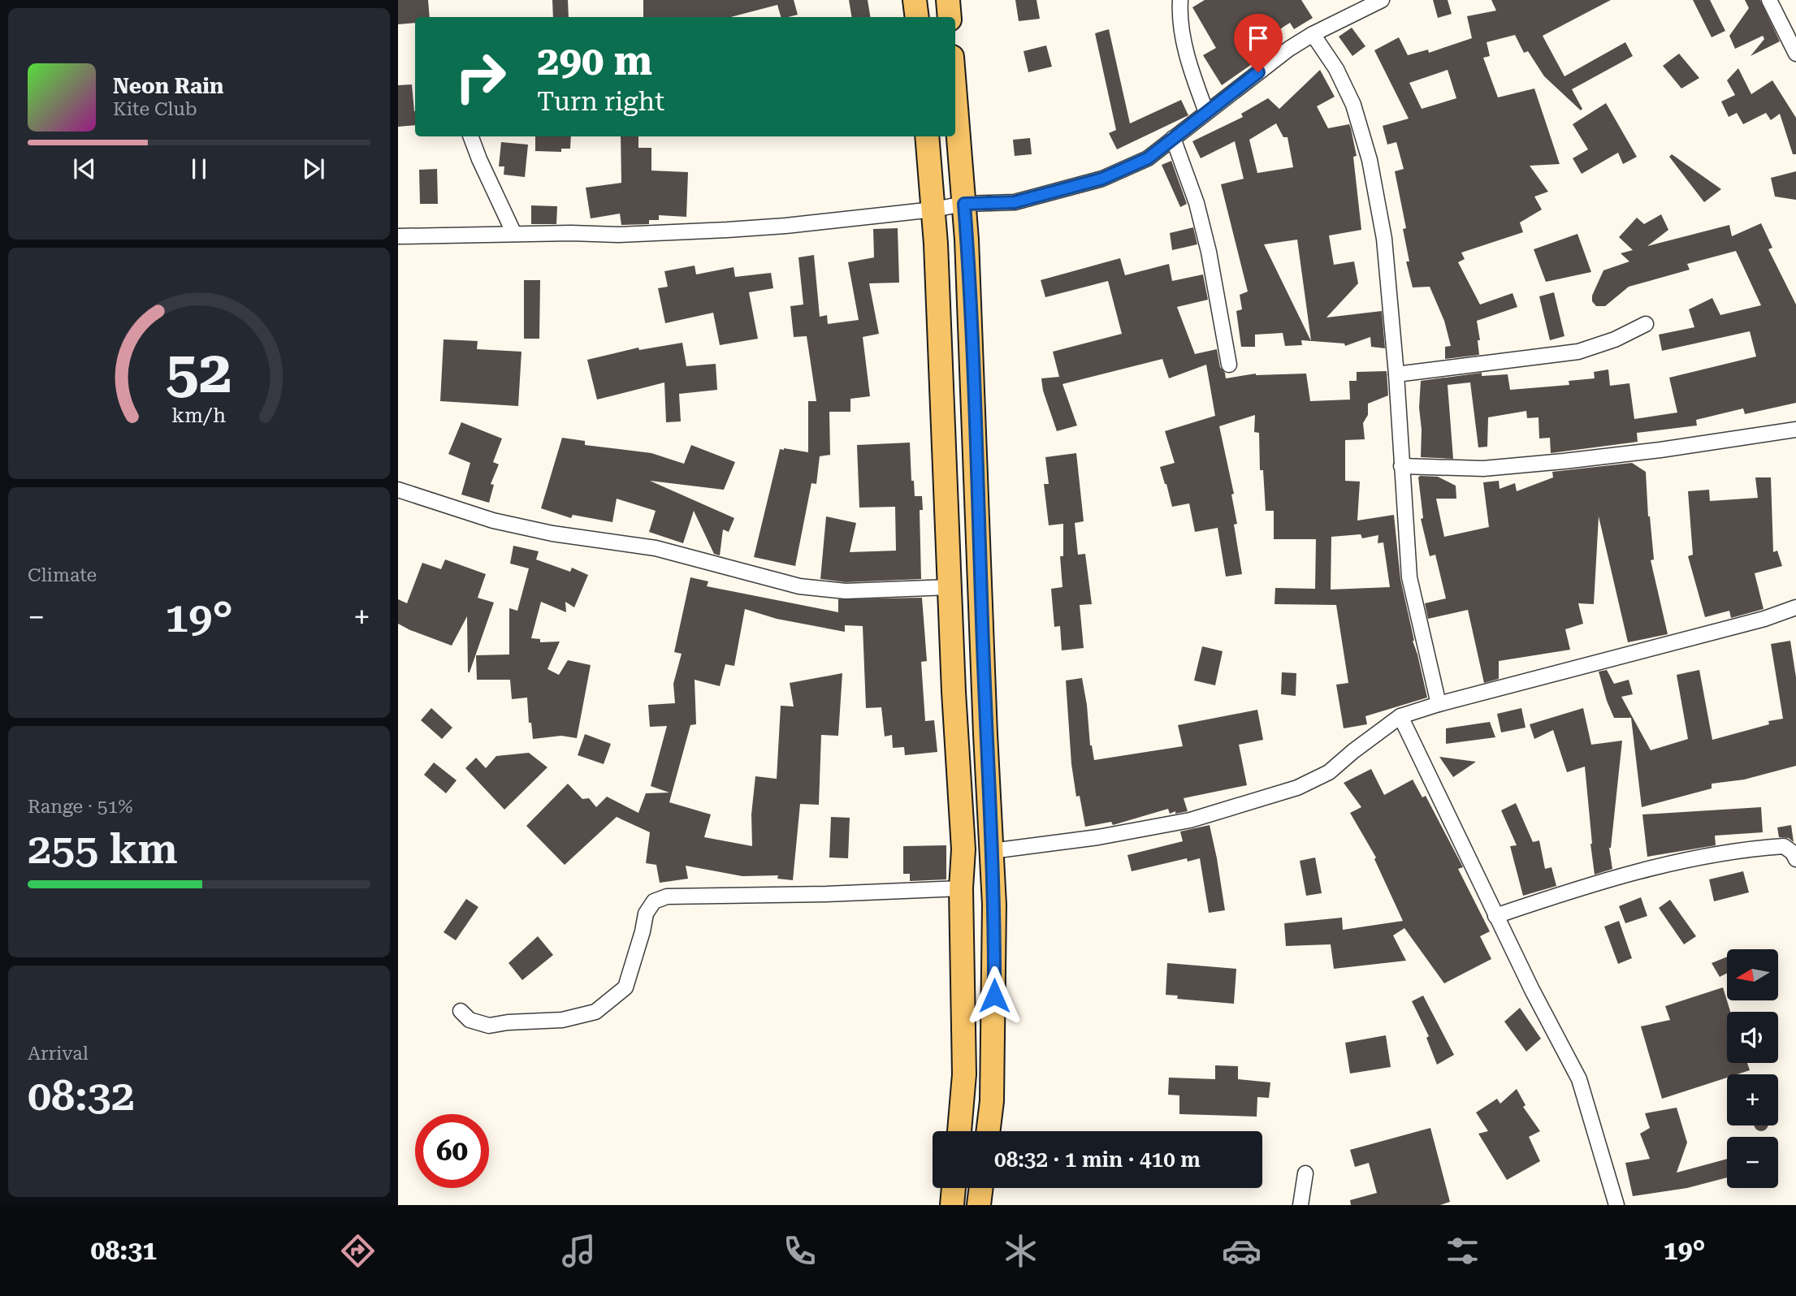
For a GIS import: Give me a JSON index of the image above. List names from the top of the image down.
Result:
{
  "north": "left",
  "page": {
    "turn": ["290 m", "Turn right"],
    "song": ["Neon Rain", "Kite Club"],
    "tile": [
      "Climate",
      ["Range · 51%", "255 km"],
      ["Arrival", "08:32"]
    ],
    "heat": ["−", "19°", "+"],
    "map_buttons": ["+", "−"],
    "limit": "60",
    "trip": "08:32 · 1 min · 410 m",
    "tabs": ["08:31", "19°"],
    "gauge": ["52", "km/h"]
  }
}
